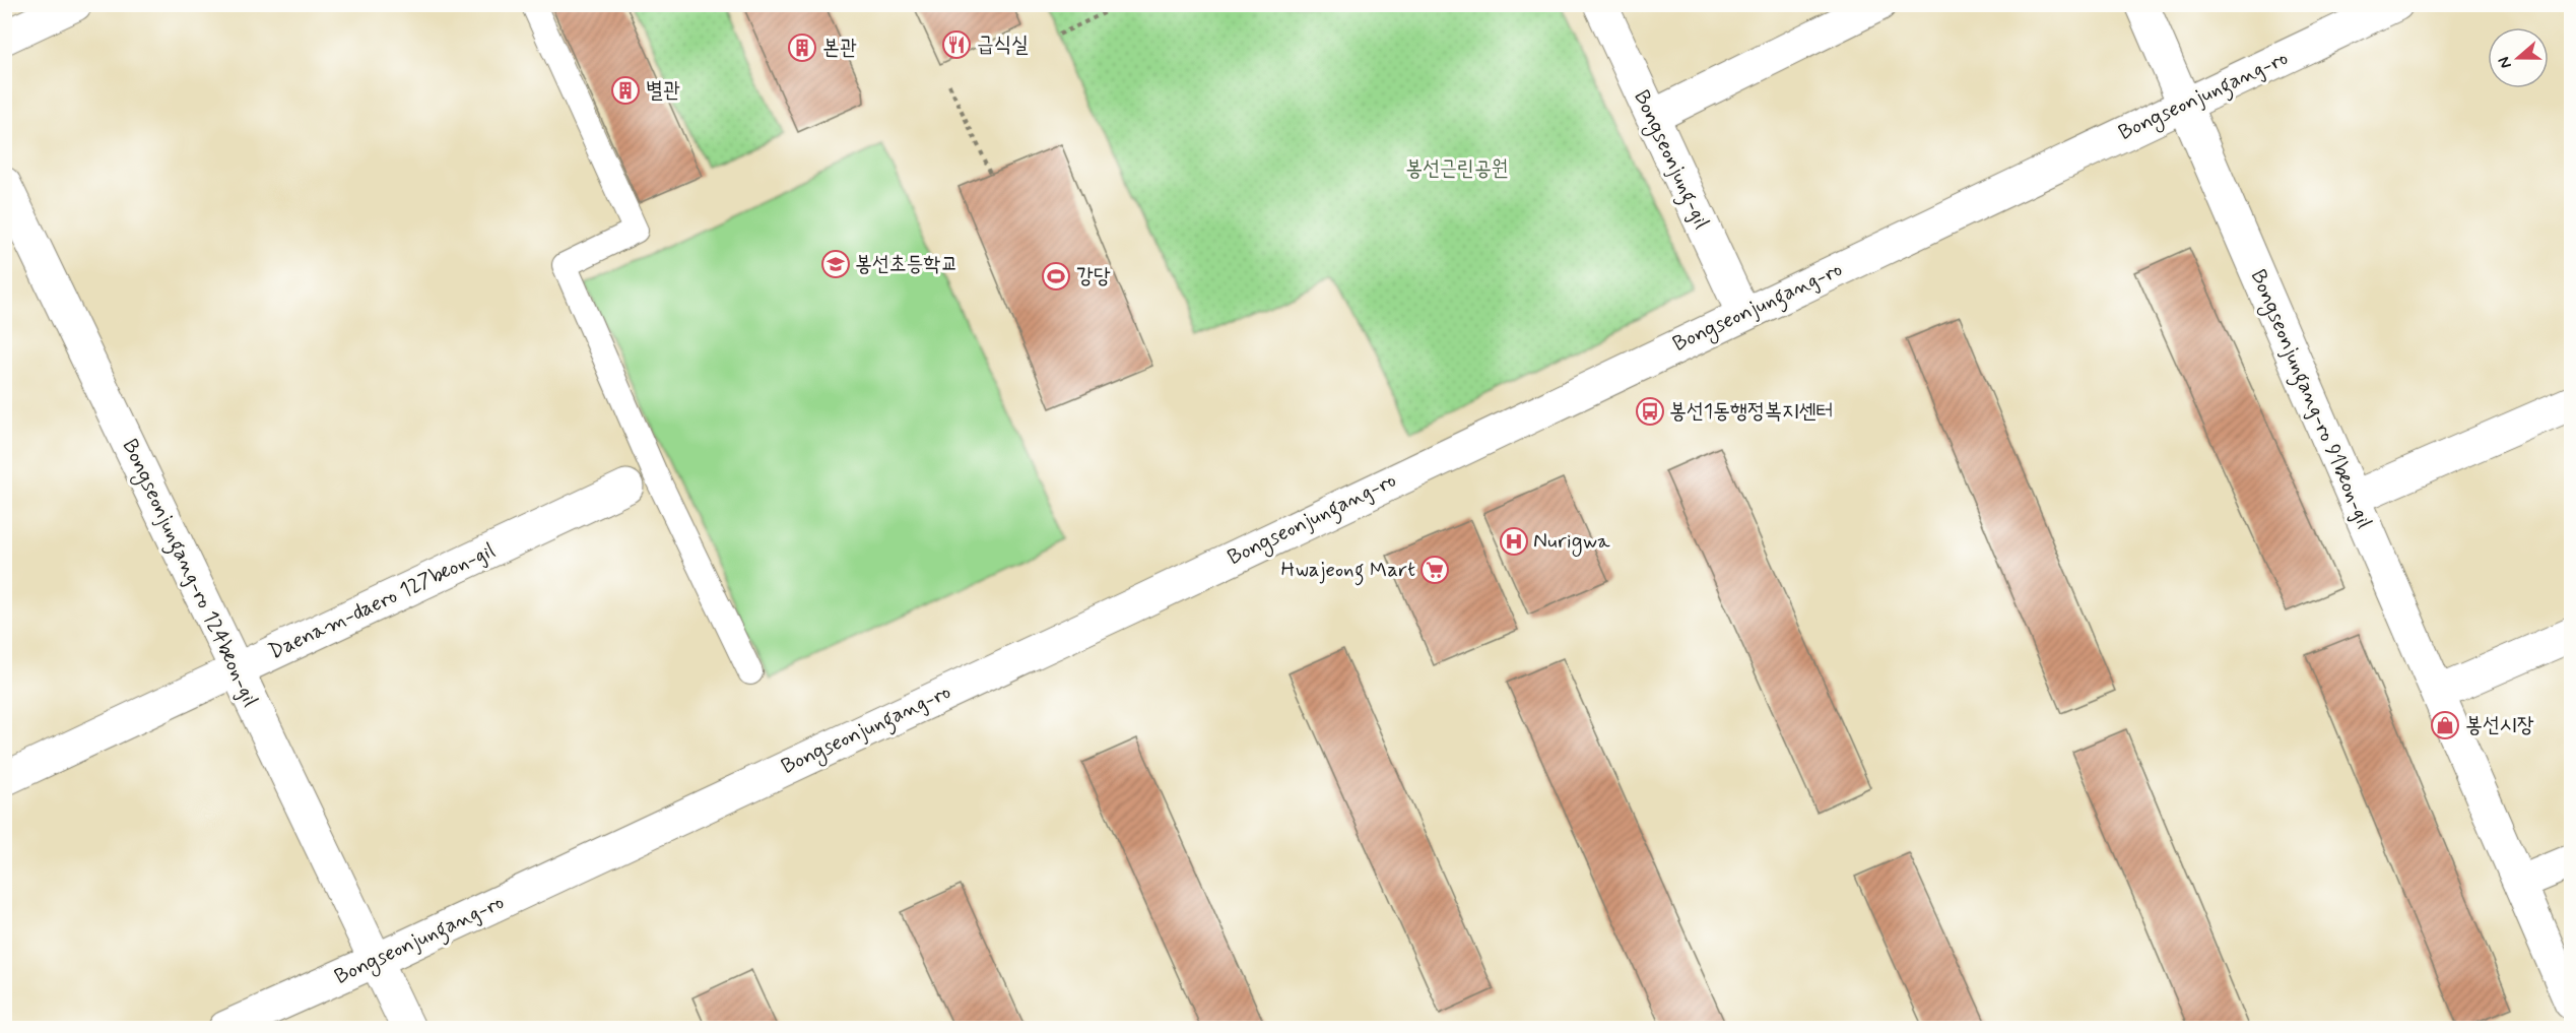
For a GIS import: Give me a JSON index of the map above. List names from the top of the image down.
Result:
{
  "streets": {
    "street": [
      "Bongseonjungang-ro",
      "Bongseonjung-gil",
      "Bongseonjungang-ro 91beon-gil",
      "Bongseonjungang-ro 124beon-gil",
      "Daenam-daero 127beon-gil"
    ]
  },
  "crossings": [
    ["Bongseonjungang-ro", "Bongseonjung-gil"],
    ["Bongseonjungang-ro", "Bongseonjungang-ro 91beon-gil"],
    ["Bongseonjungang-ro", "Bongseonjungang-ro 124beon-gil"],
    ["Bongseonjungang-ro 124beon-gil", "Daenam-daero 127beon-gil"]
  ],
  "parks": ["봉선근린공원"],
  "places": {
    "restaurant": ["급식실"],
    "building": ["본관", "별관"],
    "school or university": ["봉선초등학교"],
    "sports": ["강당"],
    "bus stop": ["봉선1동행정복지센터"],
    "hospital": ["Nurigwa"],
    "supermarket": ["Hwajeong Mart"],
    "shop": ["봉선시장"]
  },
  "north": "left"
}
